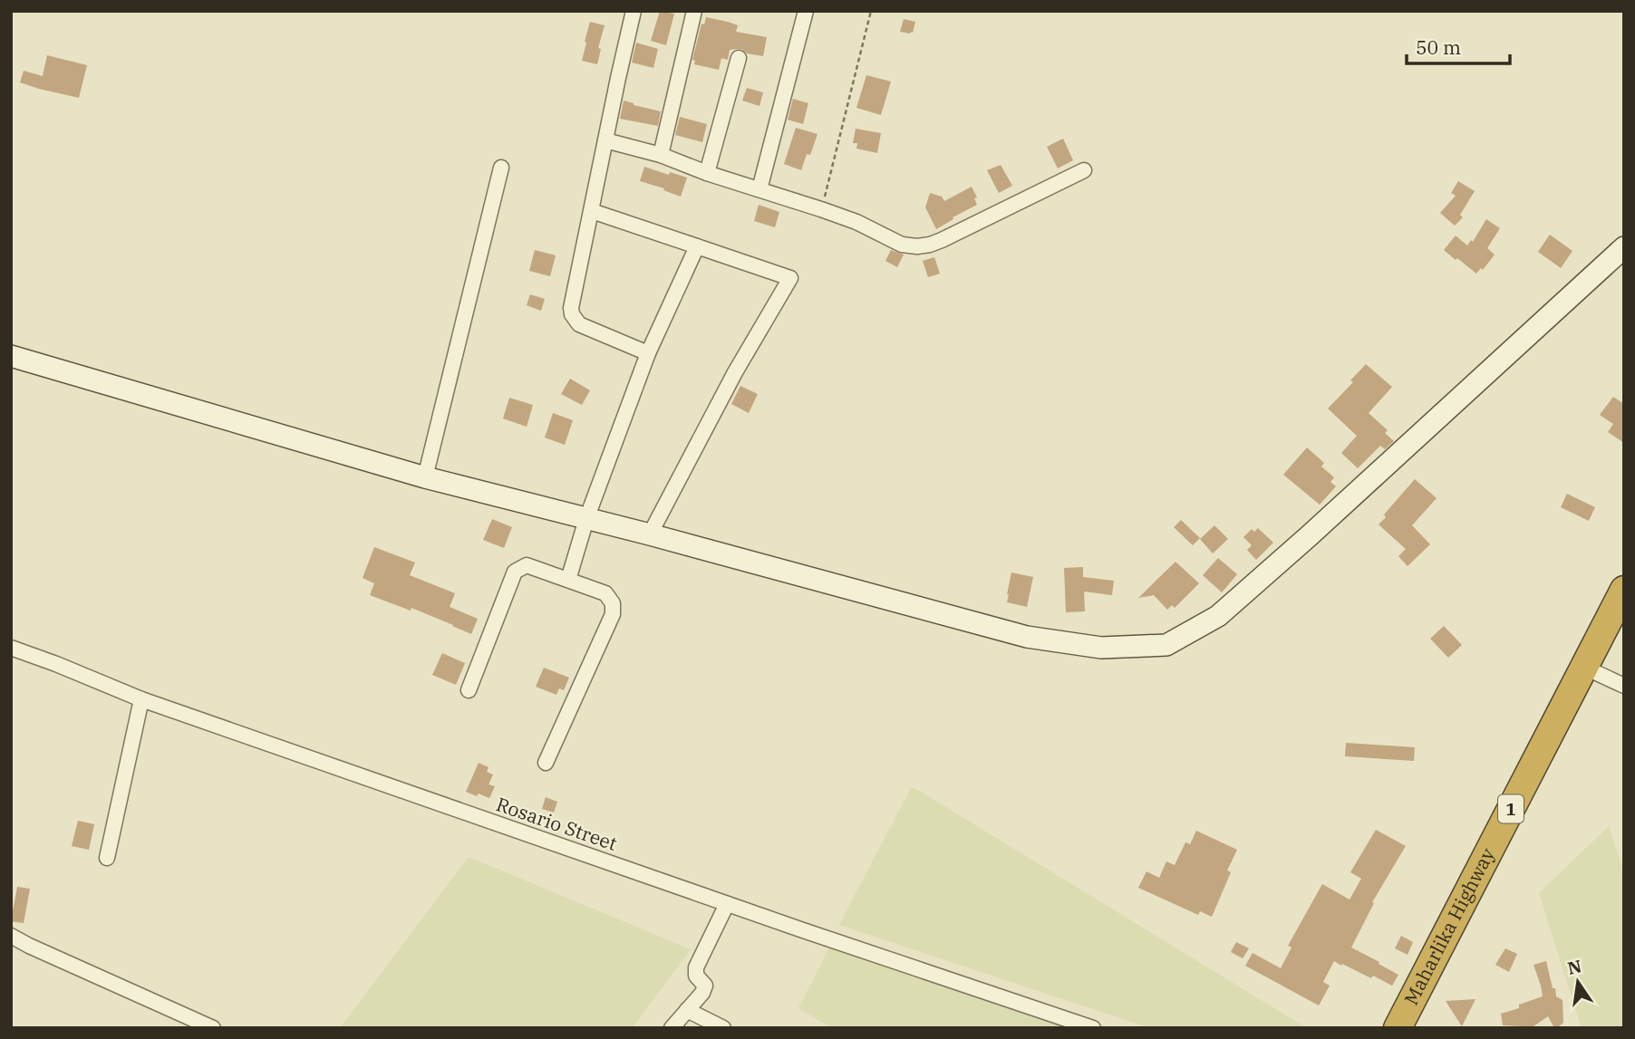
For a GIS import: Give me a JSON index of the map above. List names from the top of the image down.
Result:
{
  "streets": {
    "highway": ["1", "Maharlika Highway"],
    "street": ["Rosario Street"]
  },
  "scale_bar": "50 m",
  "north": "top"
}
